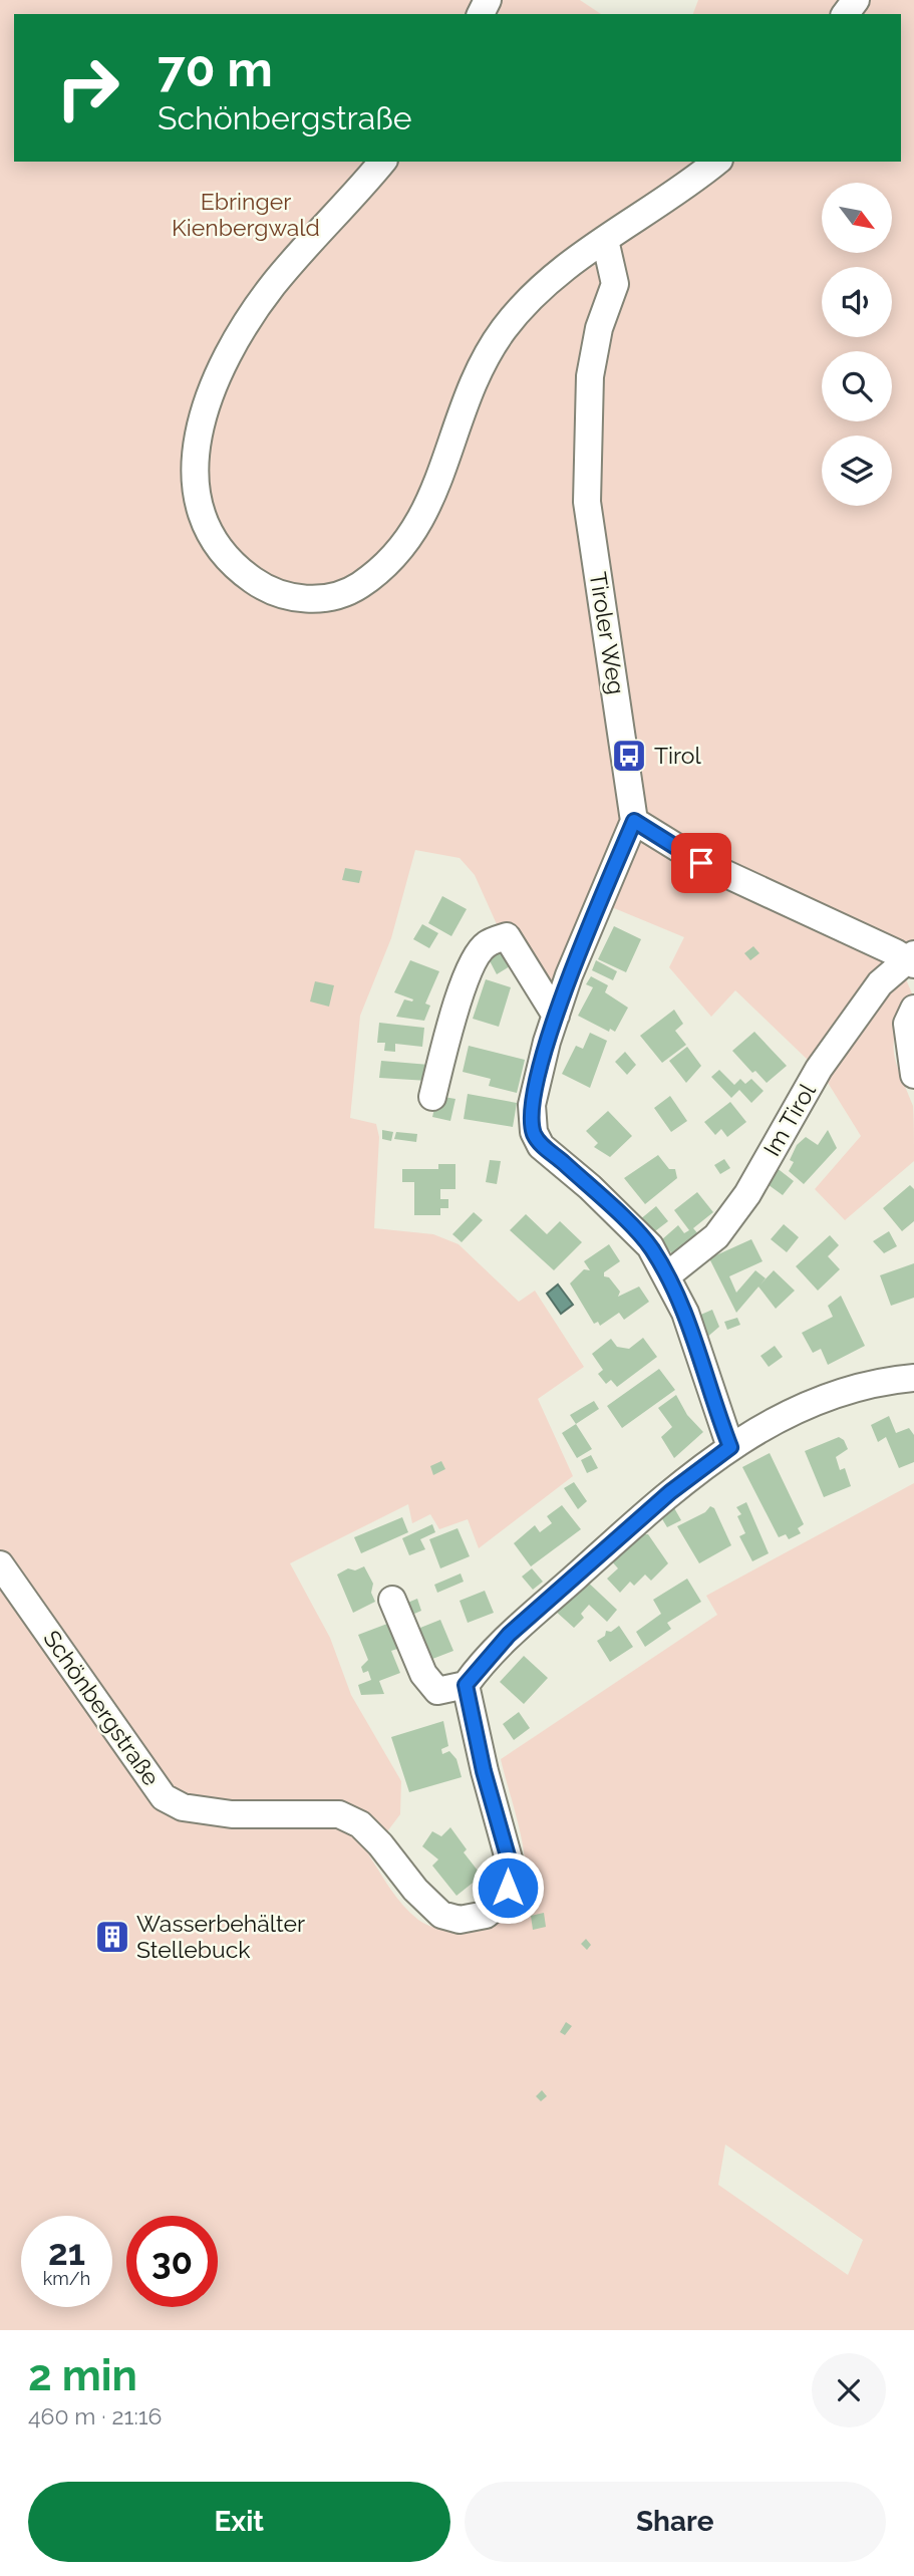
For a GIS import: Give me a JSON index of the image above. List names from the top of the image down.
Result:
{
  "streets": {
    "street": ["Tiroler Weg", "Im Tirol", "Schönbergstraße"]
  },
  "parks": ["Ebringer Kienbergwald"],
  "places": {
    "bus stop": ["Tirol"],
    "building": ["Wasserbehälter Stellebuck"]
  },
  "north": "bottom right",
  "page": {
    "turn": ["70 m", "Schönbergstraße"],
    "speed": "21 km/h",
    "limit": "30",
    "heading": ["2 min", "460 m · 21:16"],
    "buttons": ["Exit", "Share"]
  }
}
